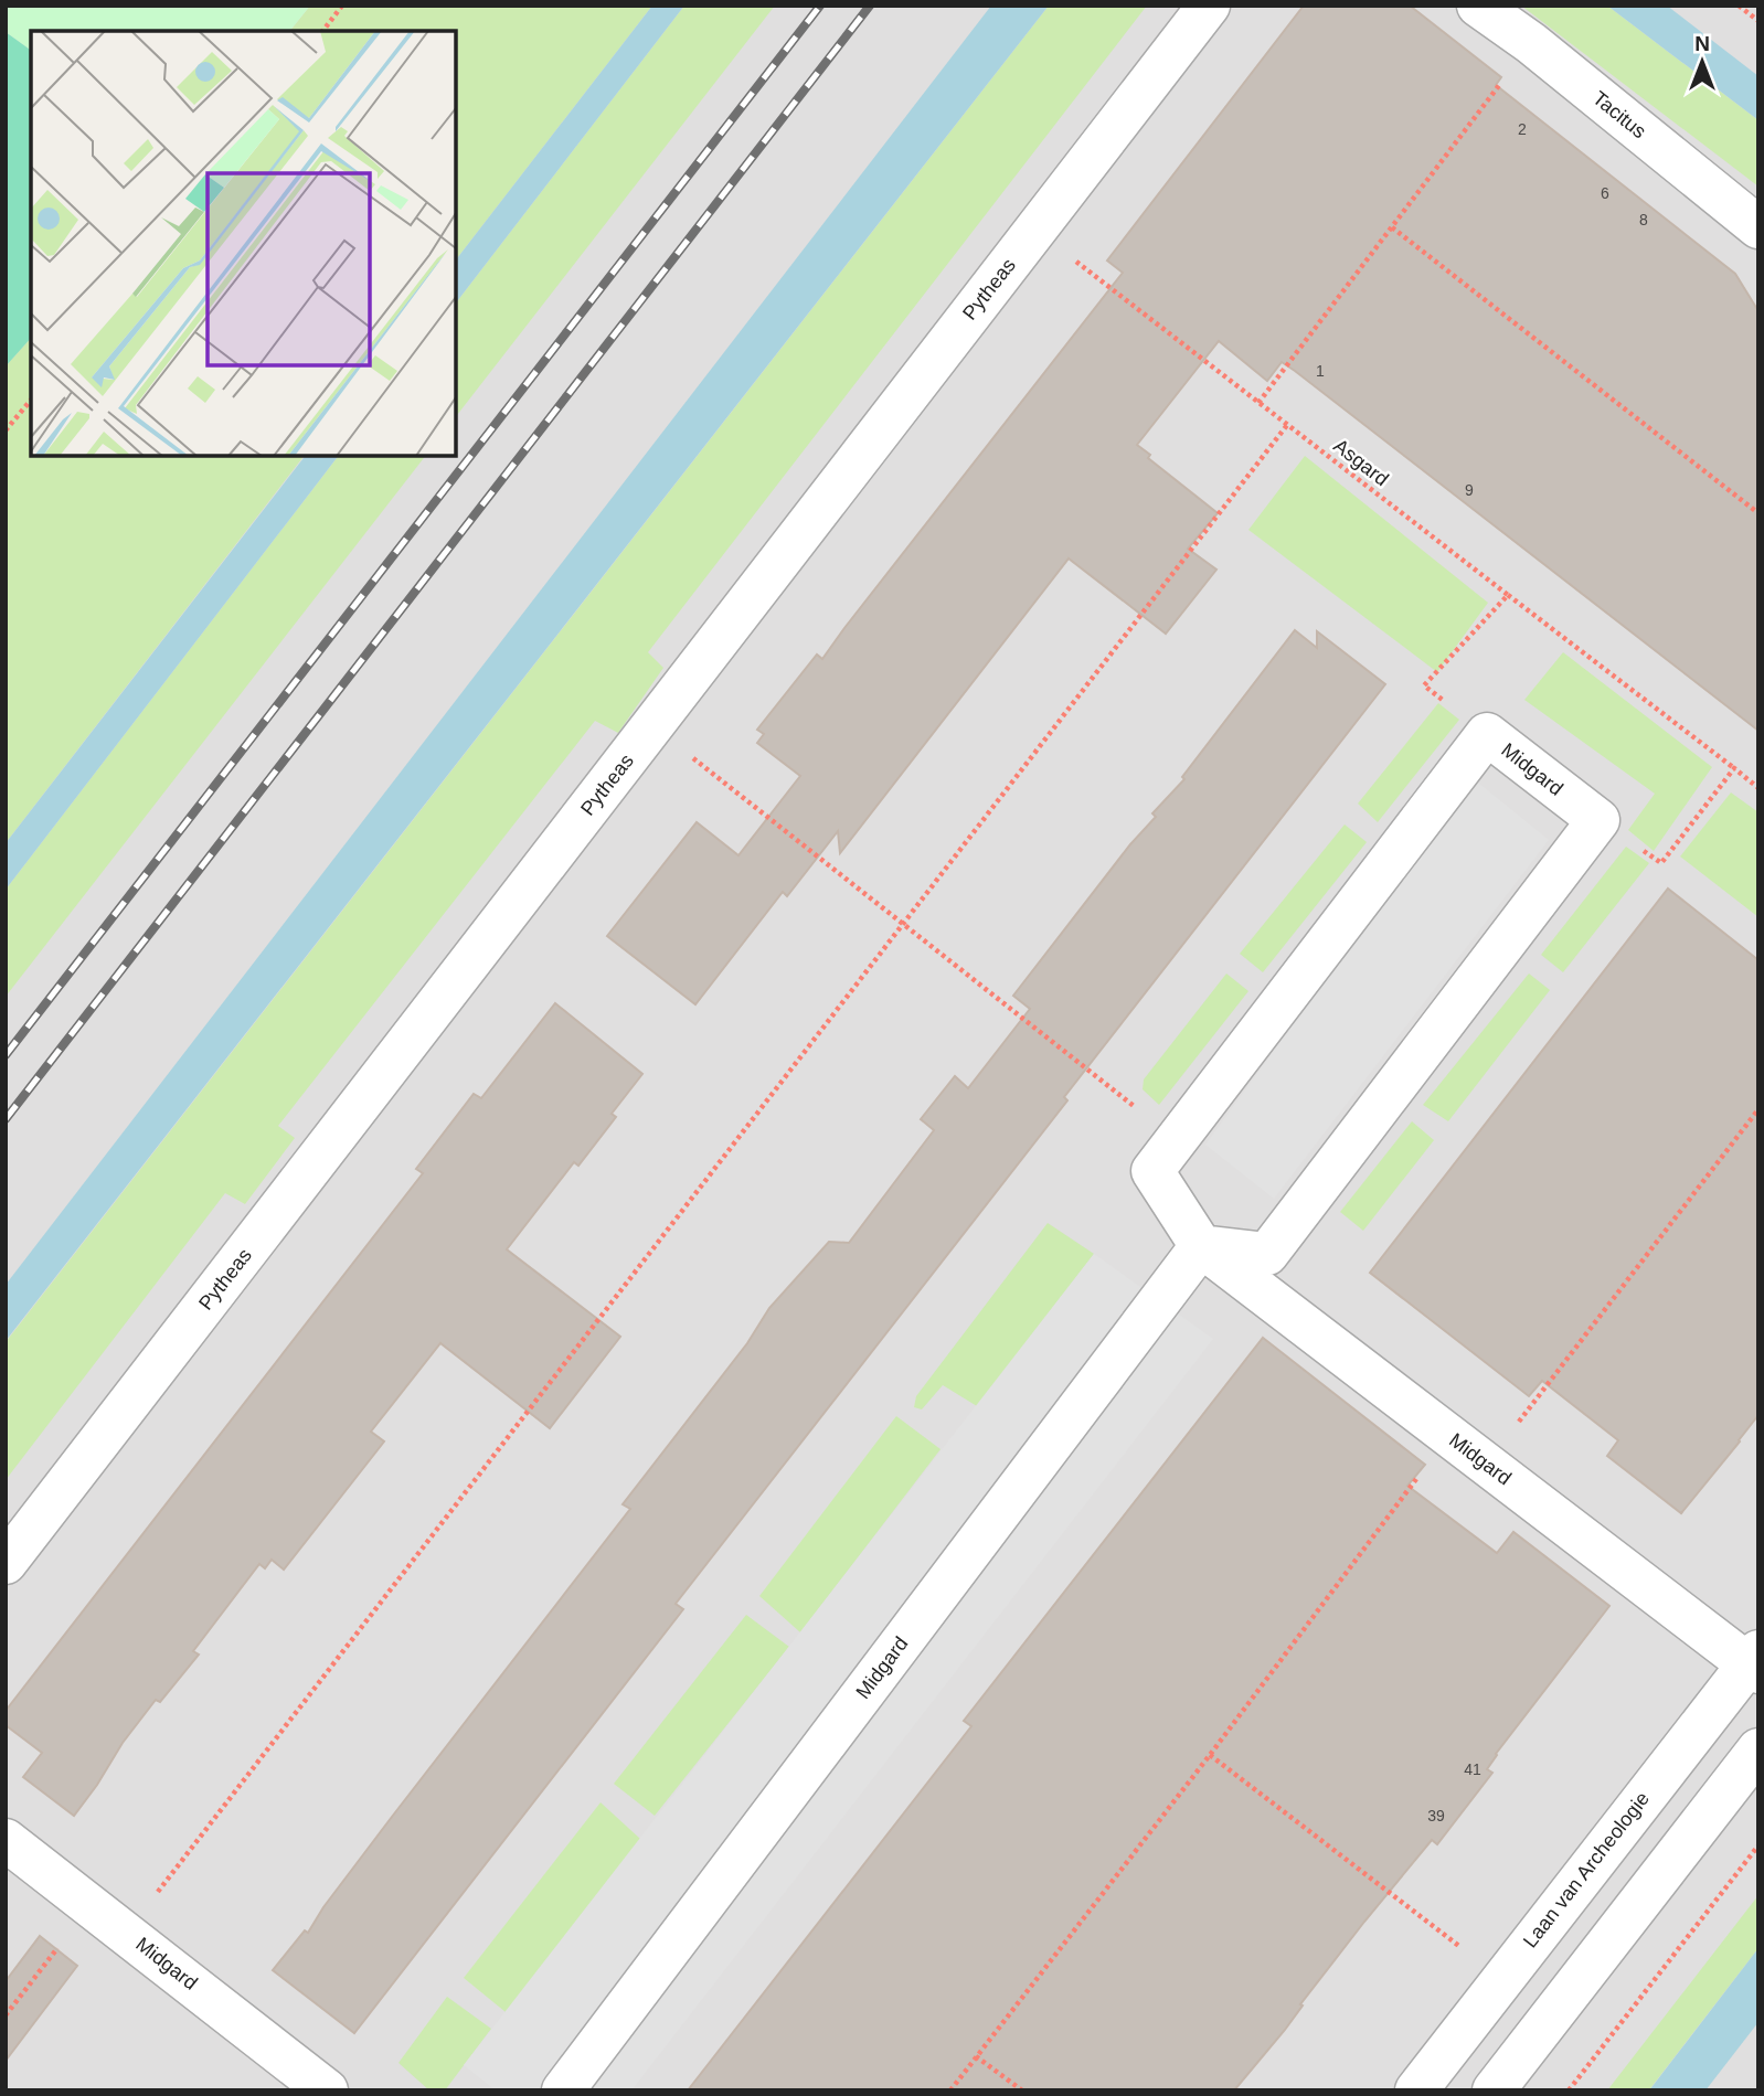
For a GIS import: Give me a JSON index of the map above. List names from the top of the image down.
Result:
{
  "streets": {
    "street": [
      "Tacitus",
      "Pytheas",
      "Midgard",
      "Laan van Archeologie"
    ],
    "path": ["Asgard"]
  },
  "crossings": [
    ["Pytheas", "Asgard"],
    ["Midgard", "Laan van Archeologie"]
  ],
  "house_numbers": [
    "2",
    "6",
    "8",
    "1",
    "9",
    "41",
    "39"
  ],
  "north": "top"
}
